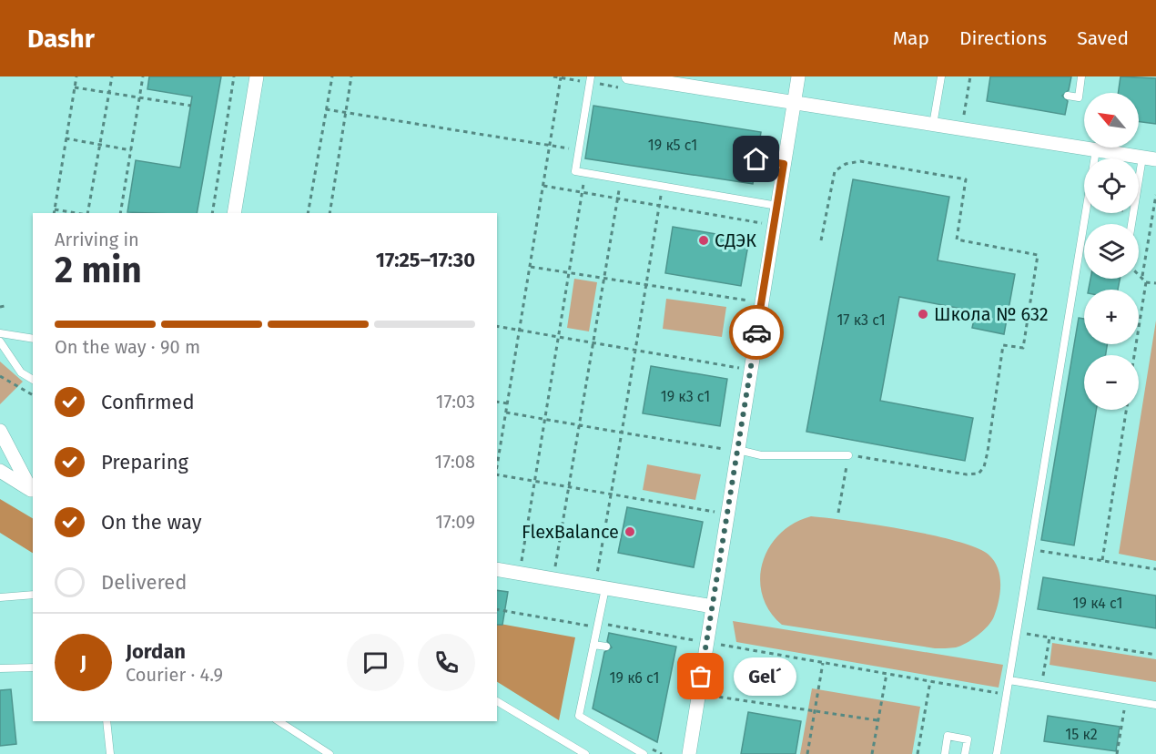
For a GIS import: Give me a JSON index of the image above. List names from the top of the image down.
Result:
{
  "places": [
    "СДЭК",
    "Школа № 632",
    "FlexBalance",
    "Gel´"
  ],
  "house_numbers": [
    "19 к5 с1",
    "17 к3 с1",
    "19 к3 с1",
    "19 к4 с1",
    "19 к6 с1",
    "15 к2"
  ],
  "north": "top left",
  "page": {
    "header": "Dashr",
    "nav": ["Map", "Directions", "Saved"],
    "map_buttons": ["+", "−"],
    "heading": ["2 min", "Arriving in", "17:25–17:30"],
    "panel": ["Jordan", "Courier · 4.9"],
    "bar": "On the way · 90 m",
    "list": [
      ["Confirmed", "17:03"],
      ["Preparing", "17:08"],
      ["On the way", "17:09"],
      "Delivered"
    ],
    "round": "J",
    "bubble": "Gel´"
  }
}
